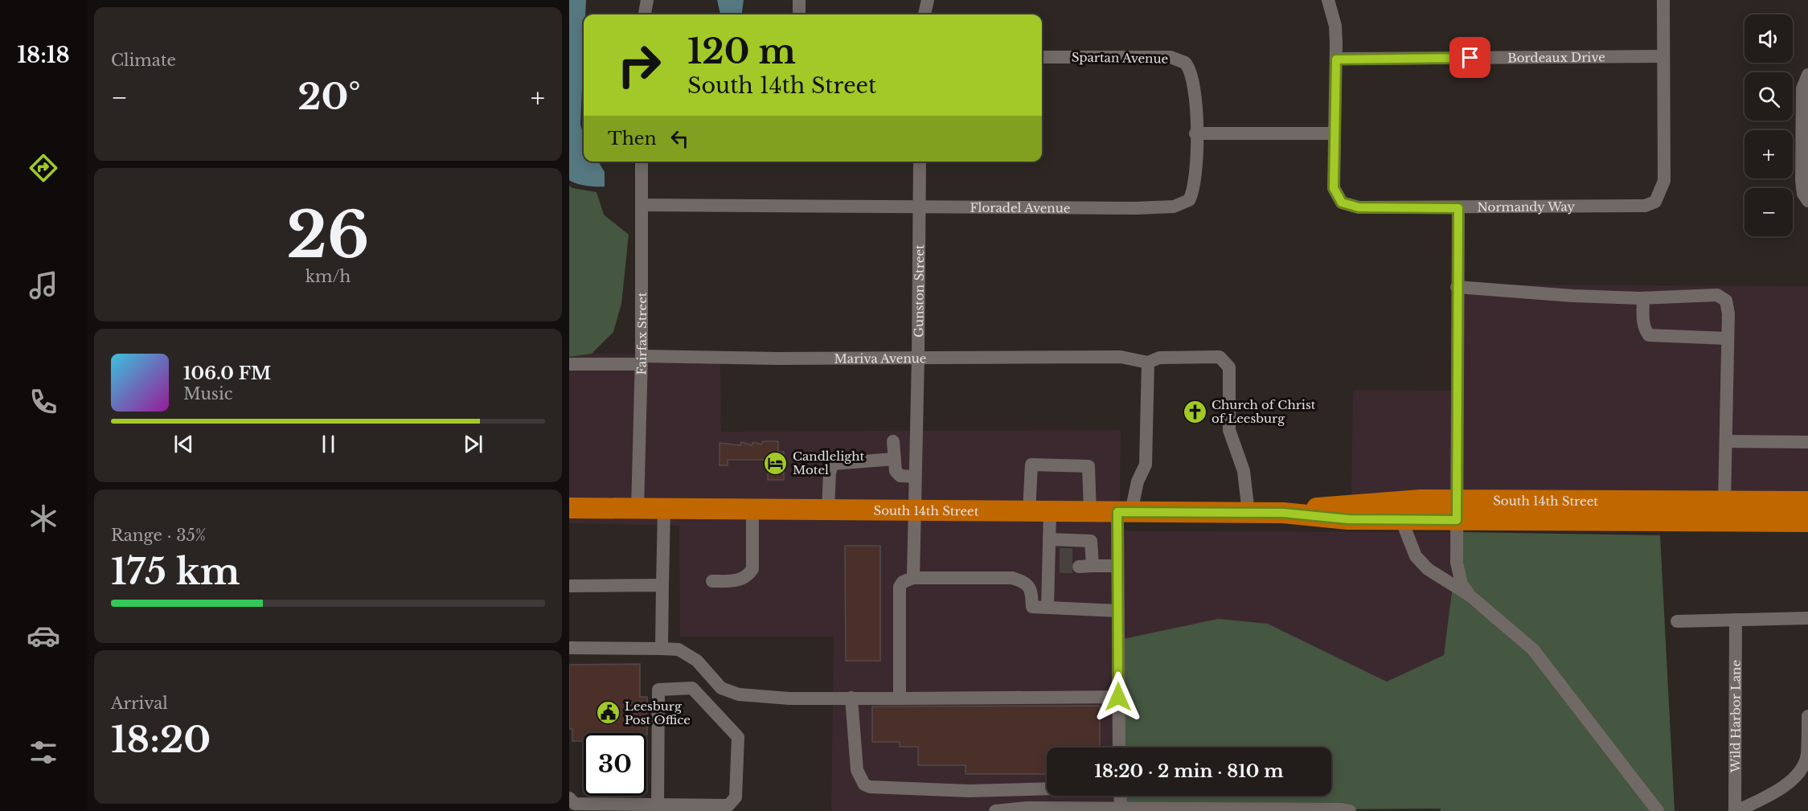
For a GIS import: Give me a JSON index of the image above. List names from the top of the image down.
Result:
{
  "streets": {
    "highway": ["South 14th Street"],
    "street": [
      "Bordeaux Drive",
      "Spartan Avenue",
      "Floradel Avenue",
      "Normandy Way",
      "Gunston Street",
      "Fairfax Street",
      "Mariva Avenue",
      "Wild Harbor Lane"
    ]
  },
  "crossings": [
    ["Bordeaux Drive", "Normandy Way"],
    ["Spartan Avenue", "Floradel Avenue"],
    ["Floradel Avenue", "Gunston Street"],
    ["Floradel Avenue", "Fairfax Street"],
    ["Gunston Street", "Mariva Avenue"],
    ["Gunston Street", "South 14th Street"],
    ["Fairfax Street", "Mariva Avenue"],
    ["Fairfax Street", "South 14th Street"]
  ],
  "places": {
    "church": ["Church of Christ of Leesburg"],
    "hotel": ["Candlelight Motel"],
    "public building": ["Leesburg Post Office"]
  },
  "page": {
    "tabs": "18:18",
    "tile": [
      "Climate",
      ["26", "km/h"],
      ["Range · 35%", "175 km"],
      ["Arrival", "18:20"]
    ],
    "map_buttons": ["+", "−"],
    "turn": ["120 m", "South 14th Street"],
    "heat": ["−", "20°", "+"],
    "then": "Then",
    "song": ["106.0 FM", "Music"],
    "limit": "30",
    "trip": "18:20 · 2 min · 810 m"
  }
}
